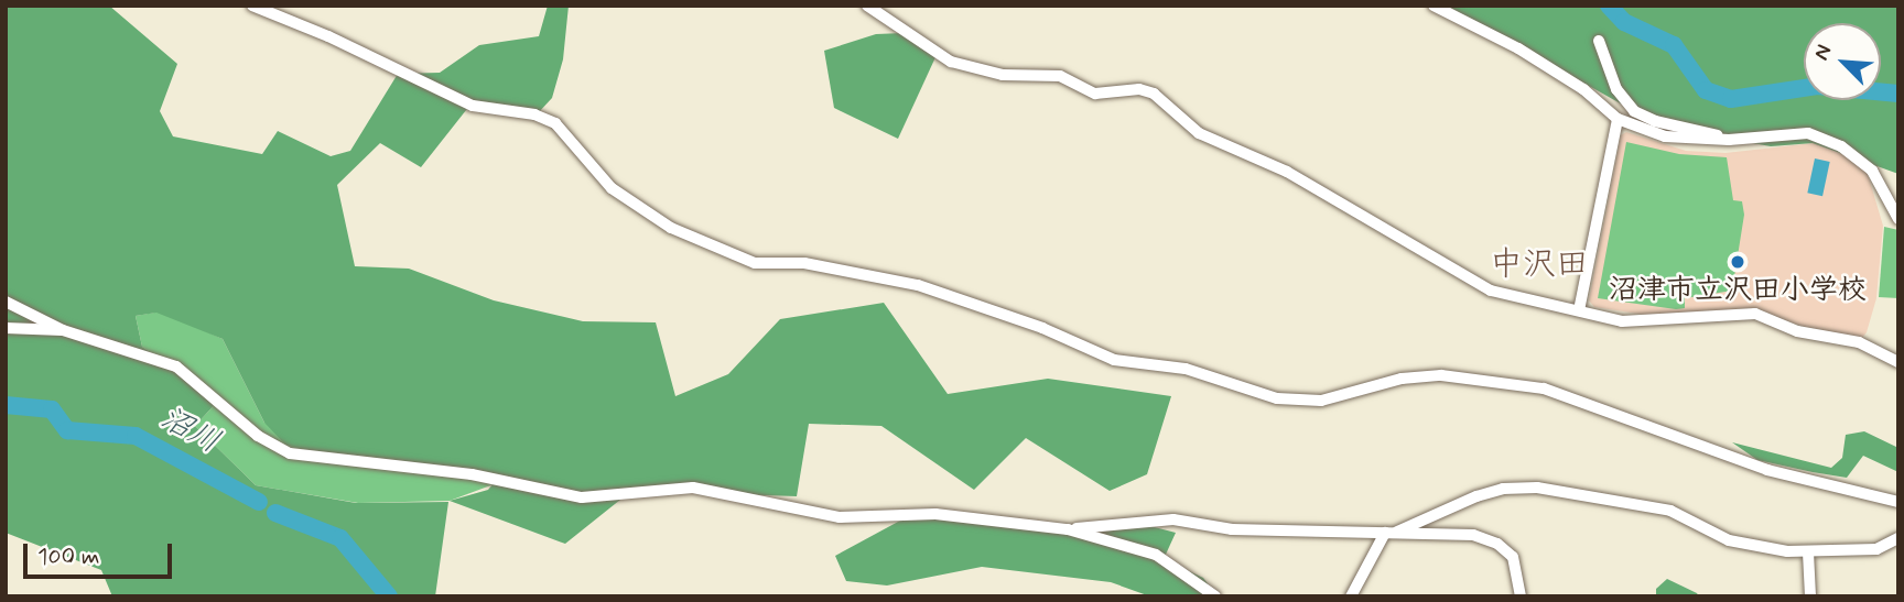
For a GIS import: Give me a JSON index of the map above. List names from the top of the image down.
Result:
{
  "districts": ["中沢田"],
  "water": ["沼川"],
  "places": ["沼津市立沢田小学校"],
  "scale_bar": "100 m",
  "north": "top left"
}
